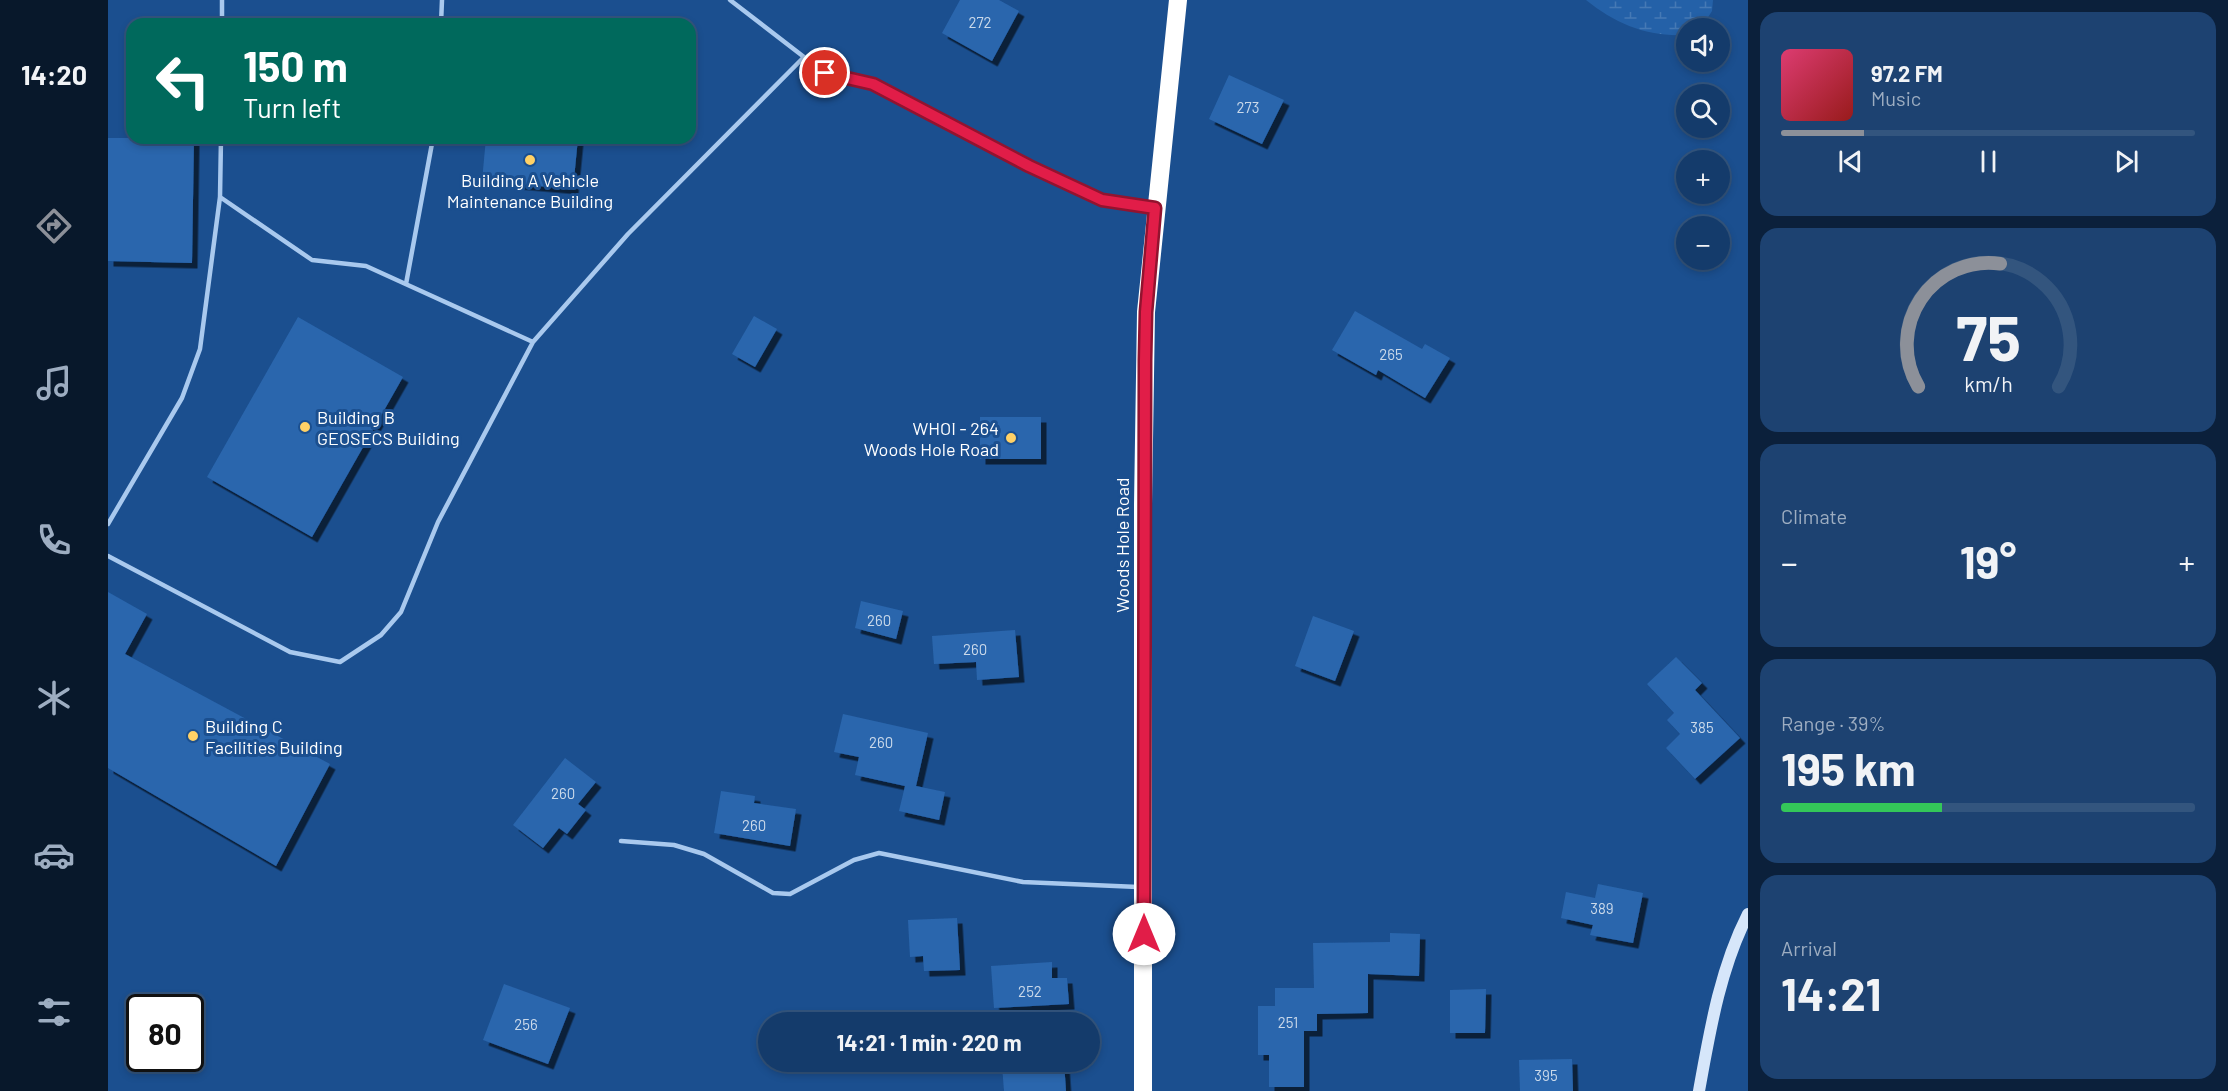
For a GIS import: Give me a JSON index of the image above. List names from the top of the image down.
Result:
{
  "streets": {
    "highway": ["Woods Hole Road"]
  },
  "places": [
    "Building A Vehicle Maintenance Building",
    "Building B GEOSECS Building",
    "WHOI - 264 Woods Hole Road",
    "Building C Facilities Building"
  ],
  "house_numbers": [
    "272",
    "273",
    "265",
    "260",
    "260",
    "385",
    "260",
    "260",
    "260",
    "389",
    "252",
    "251",
    "256",
    "395"
  ],
  "page": {
    "tabs": "14:20",
    "map_buttons": ["+", "−"],
    "turn": ["150 m", "Turn left"],
    "song": ["97.2 FM", "Music"],
    "tile": [
      "Climate",
      ["Range · 39%", "195 km"],
      ["Arrival", "14:21"]
    ],
    "heat": ["−", "19°", "+"],
    "limit": "80",
    "trip": "14:21 · 1 min · 220 m",
    "gauge": ["75", "km/h"]
  }
}
